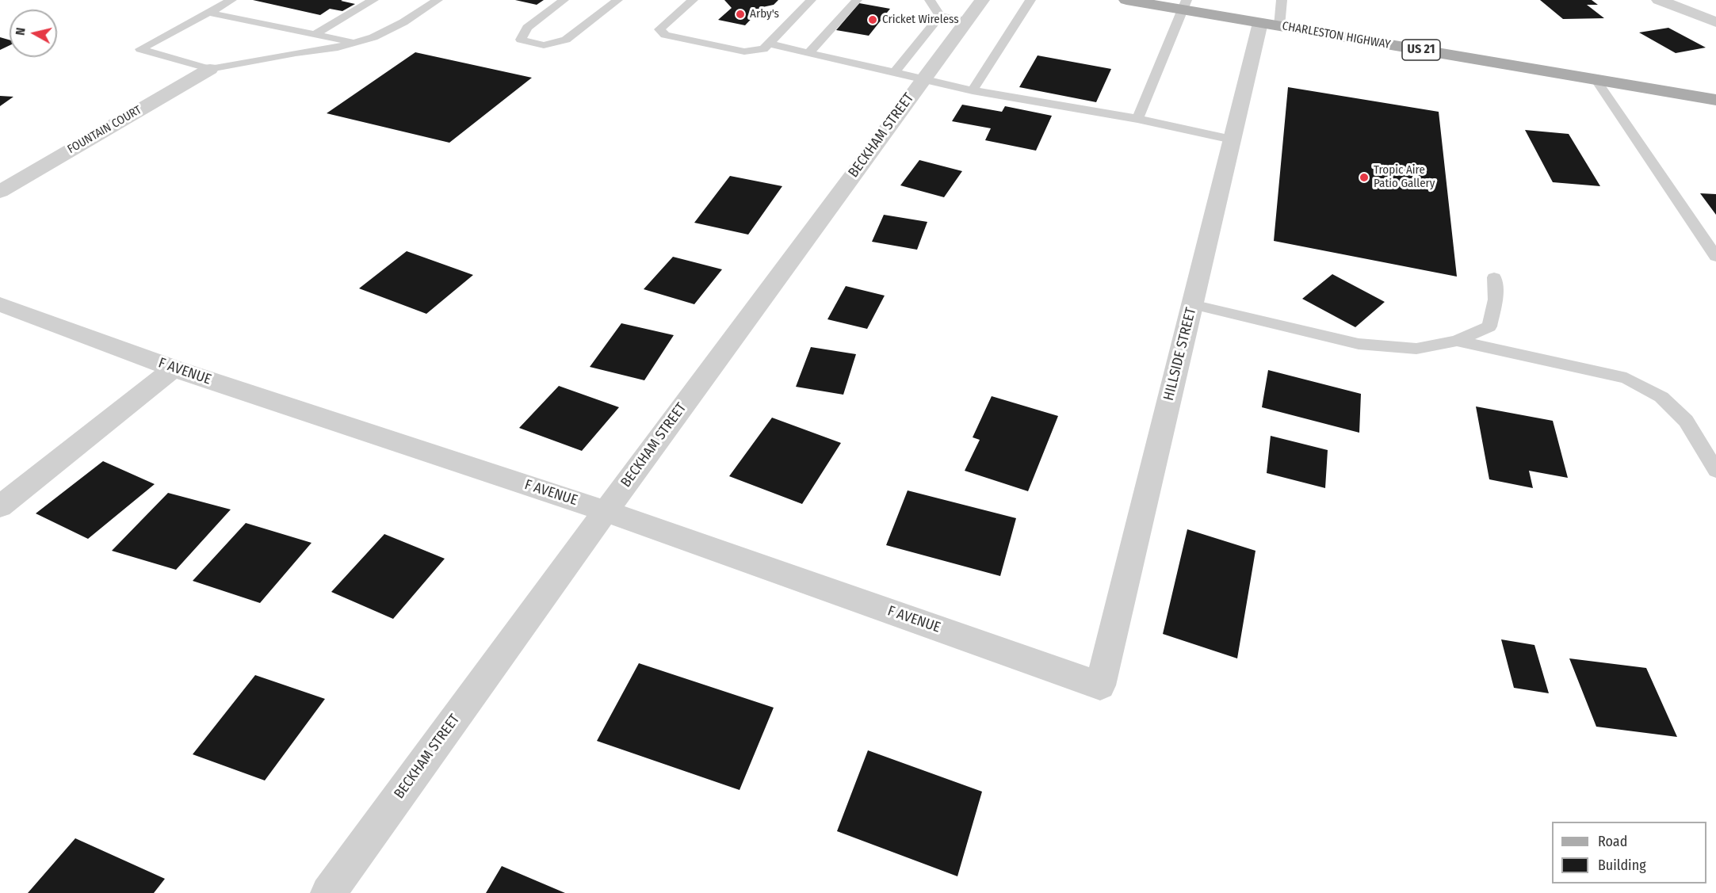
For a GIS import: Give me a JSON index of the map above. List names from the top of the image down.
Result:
{
  "streets": {
    "main road": ["CHARLESTON HIGHWAY", "US 21"],
    "street": [
      "FOUNTAIN COURT",
      "BECKHAM STREET",
      "HILLSIDE STREET",
      "F AVENUE"
    ]
  },
  "crossings": [
    ["CHARLESTON HIGHWAY", "HILLSIDE STREET"],
    ["BECKHAM STREET", "F AVENUE"],
    ["HILLSIDE STREET", "F AVENUE"]
  ],
  "places": ["Arby's", "Cricket Wireless", "Tropic Aire Patio Gallery"],
  "legend": ["Road", "Building"],
  "north": "left"
}
